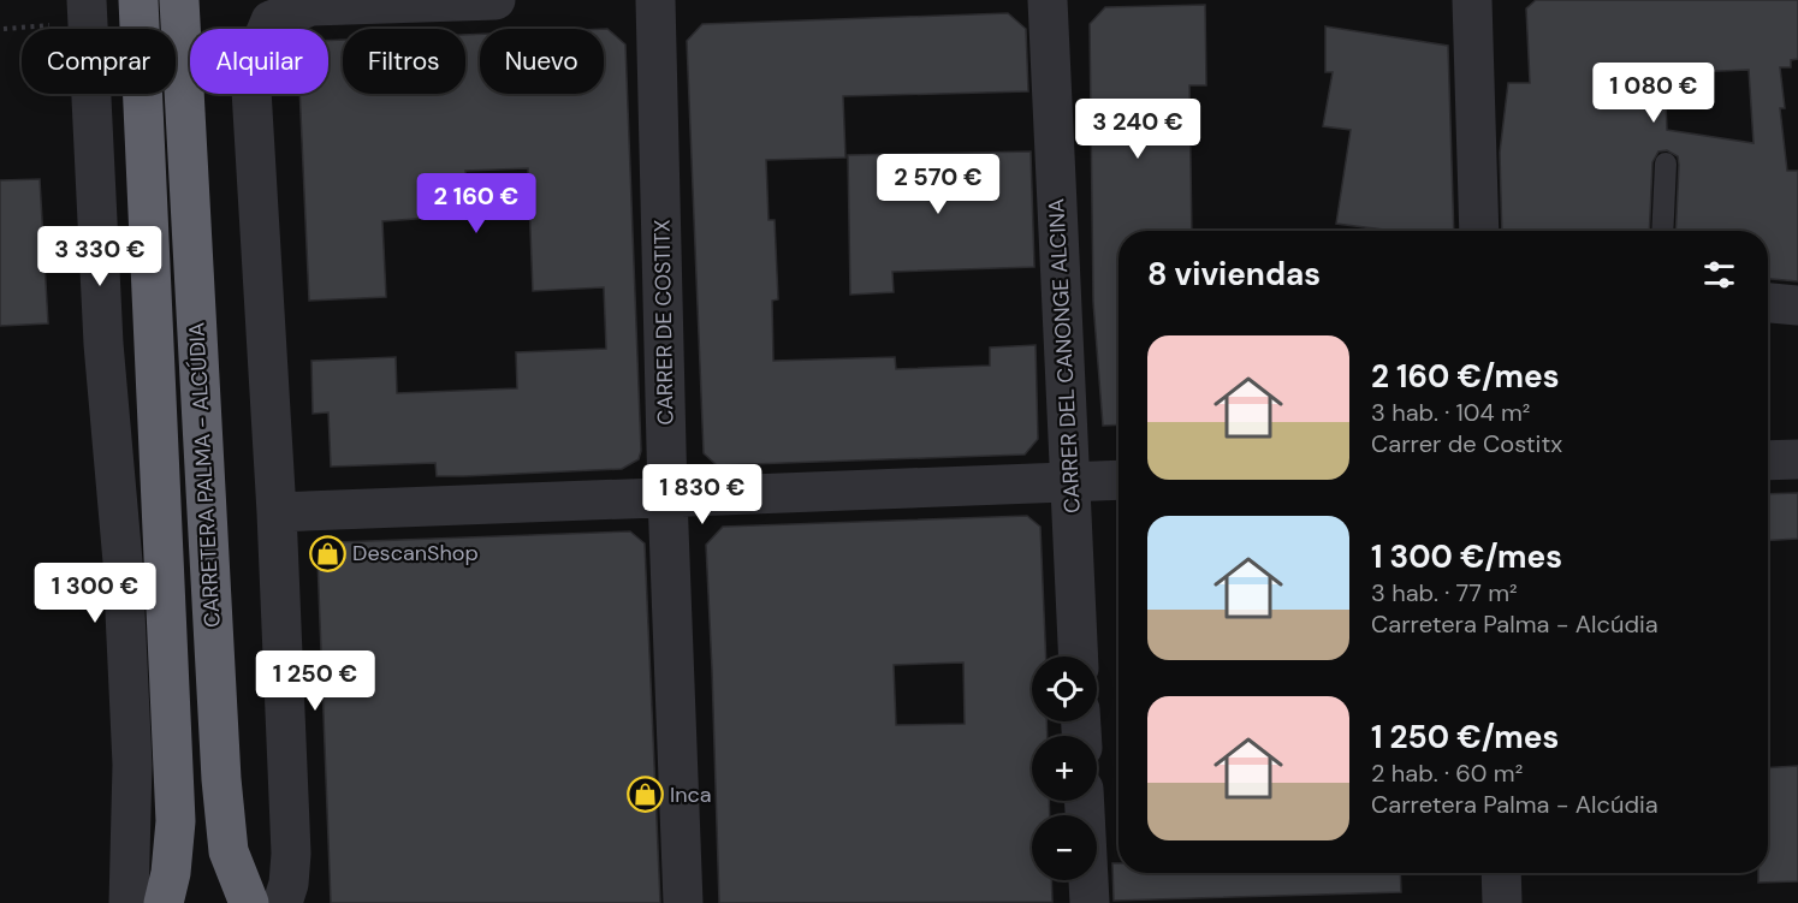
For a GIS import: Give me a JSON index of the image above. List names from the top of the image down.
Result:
{
  "streets": {
    "highway": ["CARRETERA PALMA - ALCÚDIA"],
    "street": ["CARRER DE COSTITX", "CARRER DEL CANONGE ALCINA"]
  },
  "places": {
    "shop": ["DescanShop", "Inca"]
  },
  "page": {
    "chip": [
      "Comprar",
      "Alquilar",
      "Filtros",
      "Nuevo"
    ],
    "price": [
      "1 080 €",
      "3 240 €",
      "2 570 €",
      "2 160 €",
      "3 330 €",
      "1 830 €",
      "1 300 €",
      "1 250 €"
    ],
    "heading": "8 viviendas",
    "list": [
      {
        "name": "2 160 €/mes",
        "note": "3 hab. · 104 m² · Carrer de Costitx"
      },
      {
        "name": "1 300 €/mes",
        "note": "3 hab. · 77 m² · Carretera Palma - Alcúdia"
      },
      {
        "name": "1 250 €/mes",
        "note": "2 hab. · 60 m² · Carretera Palma - Alcúdia"
      }
    ],
    "map_buttons": ["+", "−"]
  }
}
